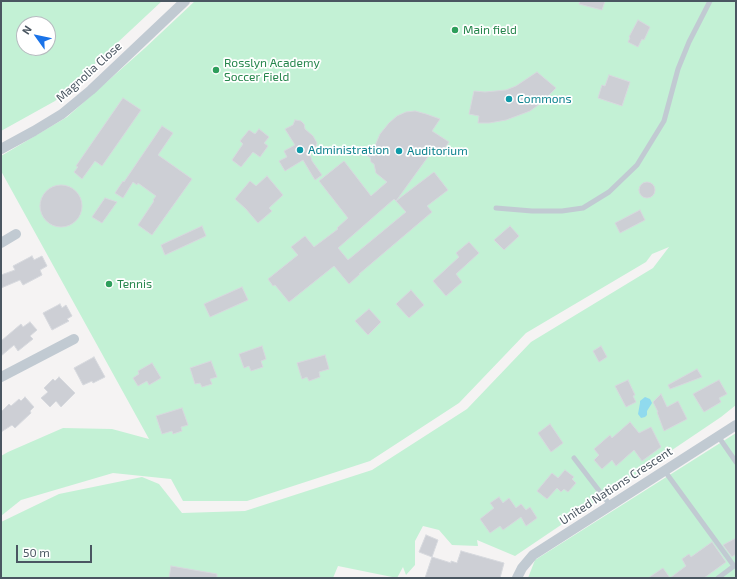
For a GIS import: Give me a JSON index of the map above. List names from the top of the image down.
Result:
{
  "streets": {
    "street": ["Magnolia Close", "United Nations Crescent"]
  },
  "places": [
    "Main field",
    "Rosslyn Academy Soccer Field",
    "Commons",
    "Administration",
    "Auditorium",
    "Tennis"
  ],
  "scale_bar": "50 m",
  "north": "top left"
}
